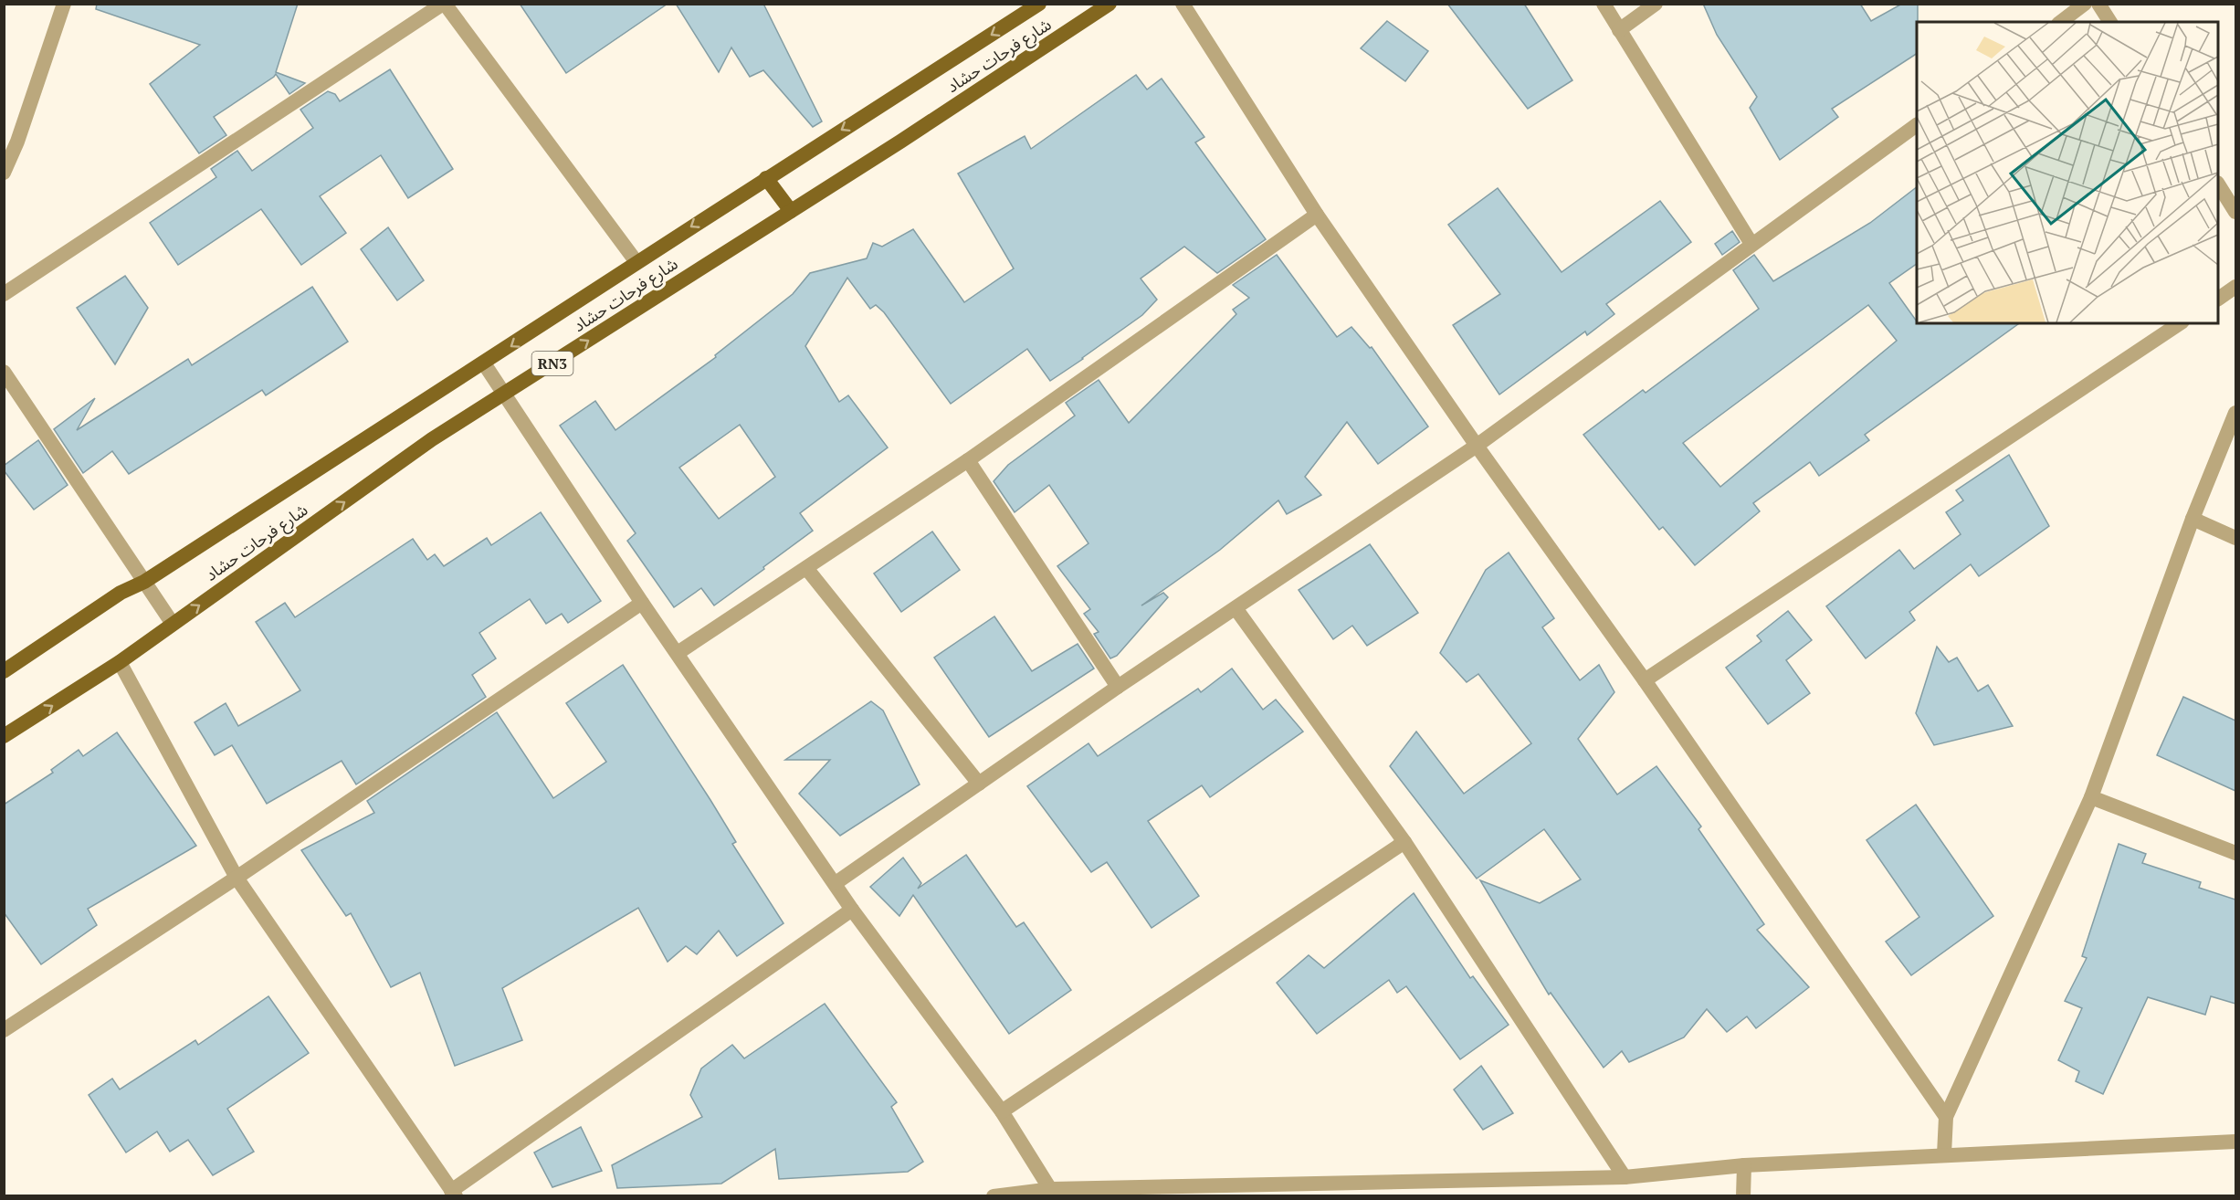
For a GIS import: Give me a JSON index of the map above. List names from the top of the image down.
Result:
{
  "streets": {
    "main road": ["شارع فرحات حشاد", "RN3"]
  }
}
